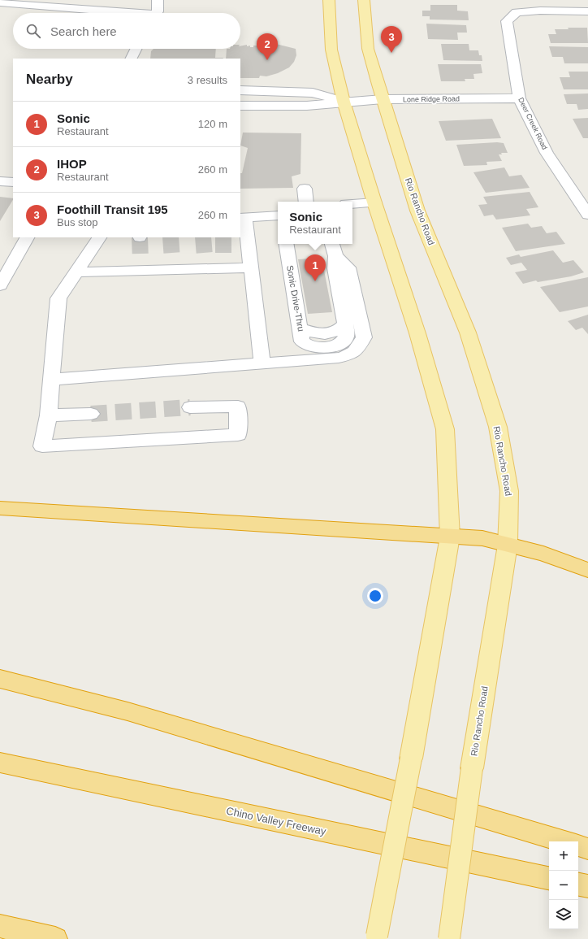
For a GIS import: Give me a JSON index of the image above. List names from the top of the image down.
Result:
{
  "streets": {
    "highway": ["Chino Valley Freeway"],
    "main road": ["Rio Rancho Road"],
    "street": ["Lone Ridge Road", "Deer Creek Road", "Sonic Drive-Thru"]
  },
  "crossings": [
    ["Lone Ridge Road", "Deer Creek Road"],
    ["Lone Ridge Road", "Rio Rancho Road"]
  ],
  "page": {
    "search": "Search here",
    "pins": ["3", "2", "1"],
    "heading": ["Nearby", "3 results"],
    "list": [
      {
        "mark": "1",
        "name": "Sonic",
        "note": "Restaurant",
        "value": "120 m"
      },
      {
        "mark": "2",
        "name": "IHOP",
        "note": "Restaurant",
        "value": "260 m"
      },
      {
        "mark": "3",
        "name": "Foothill Transit 195",
        "note": "Bus stop",
        "value": "260 m"
      }
    ],
    "popup": ["Sonic", "Restaurant"],
    "map_buttons": ["+", "−"]
  }
}
